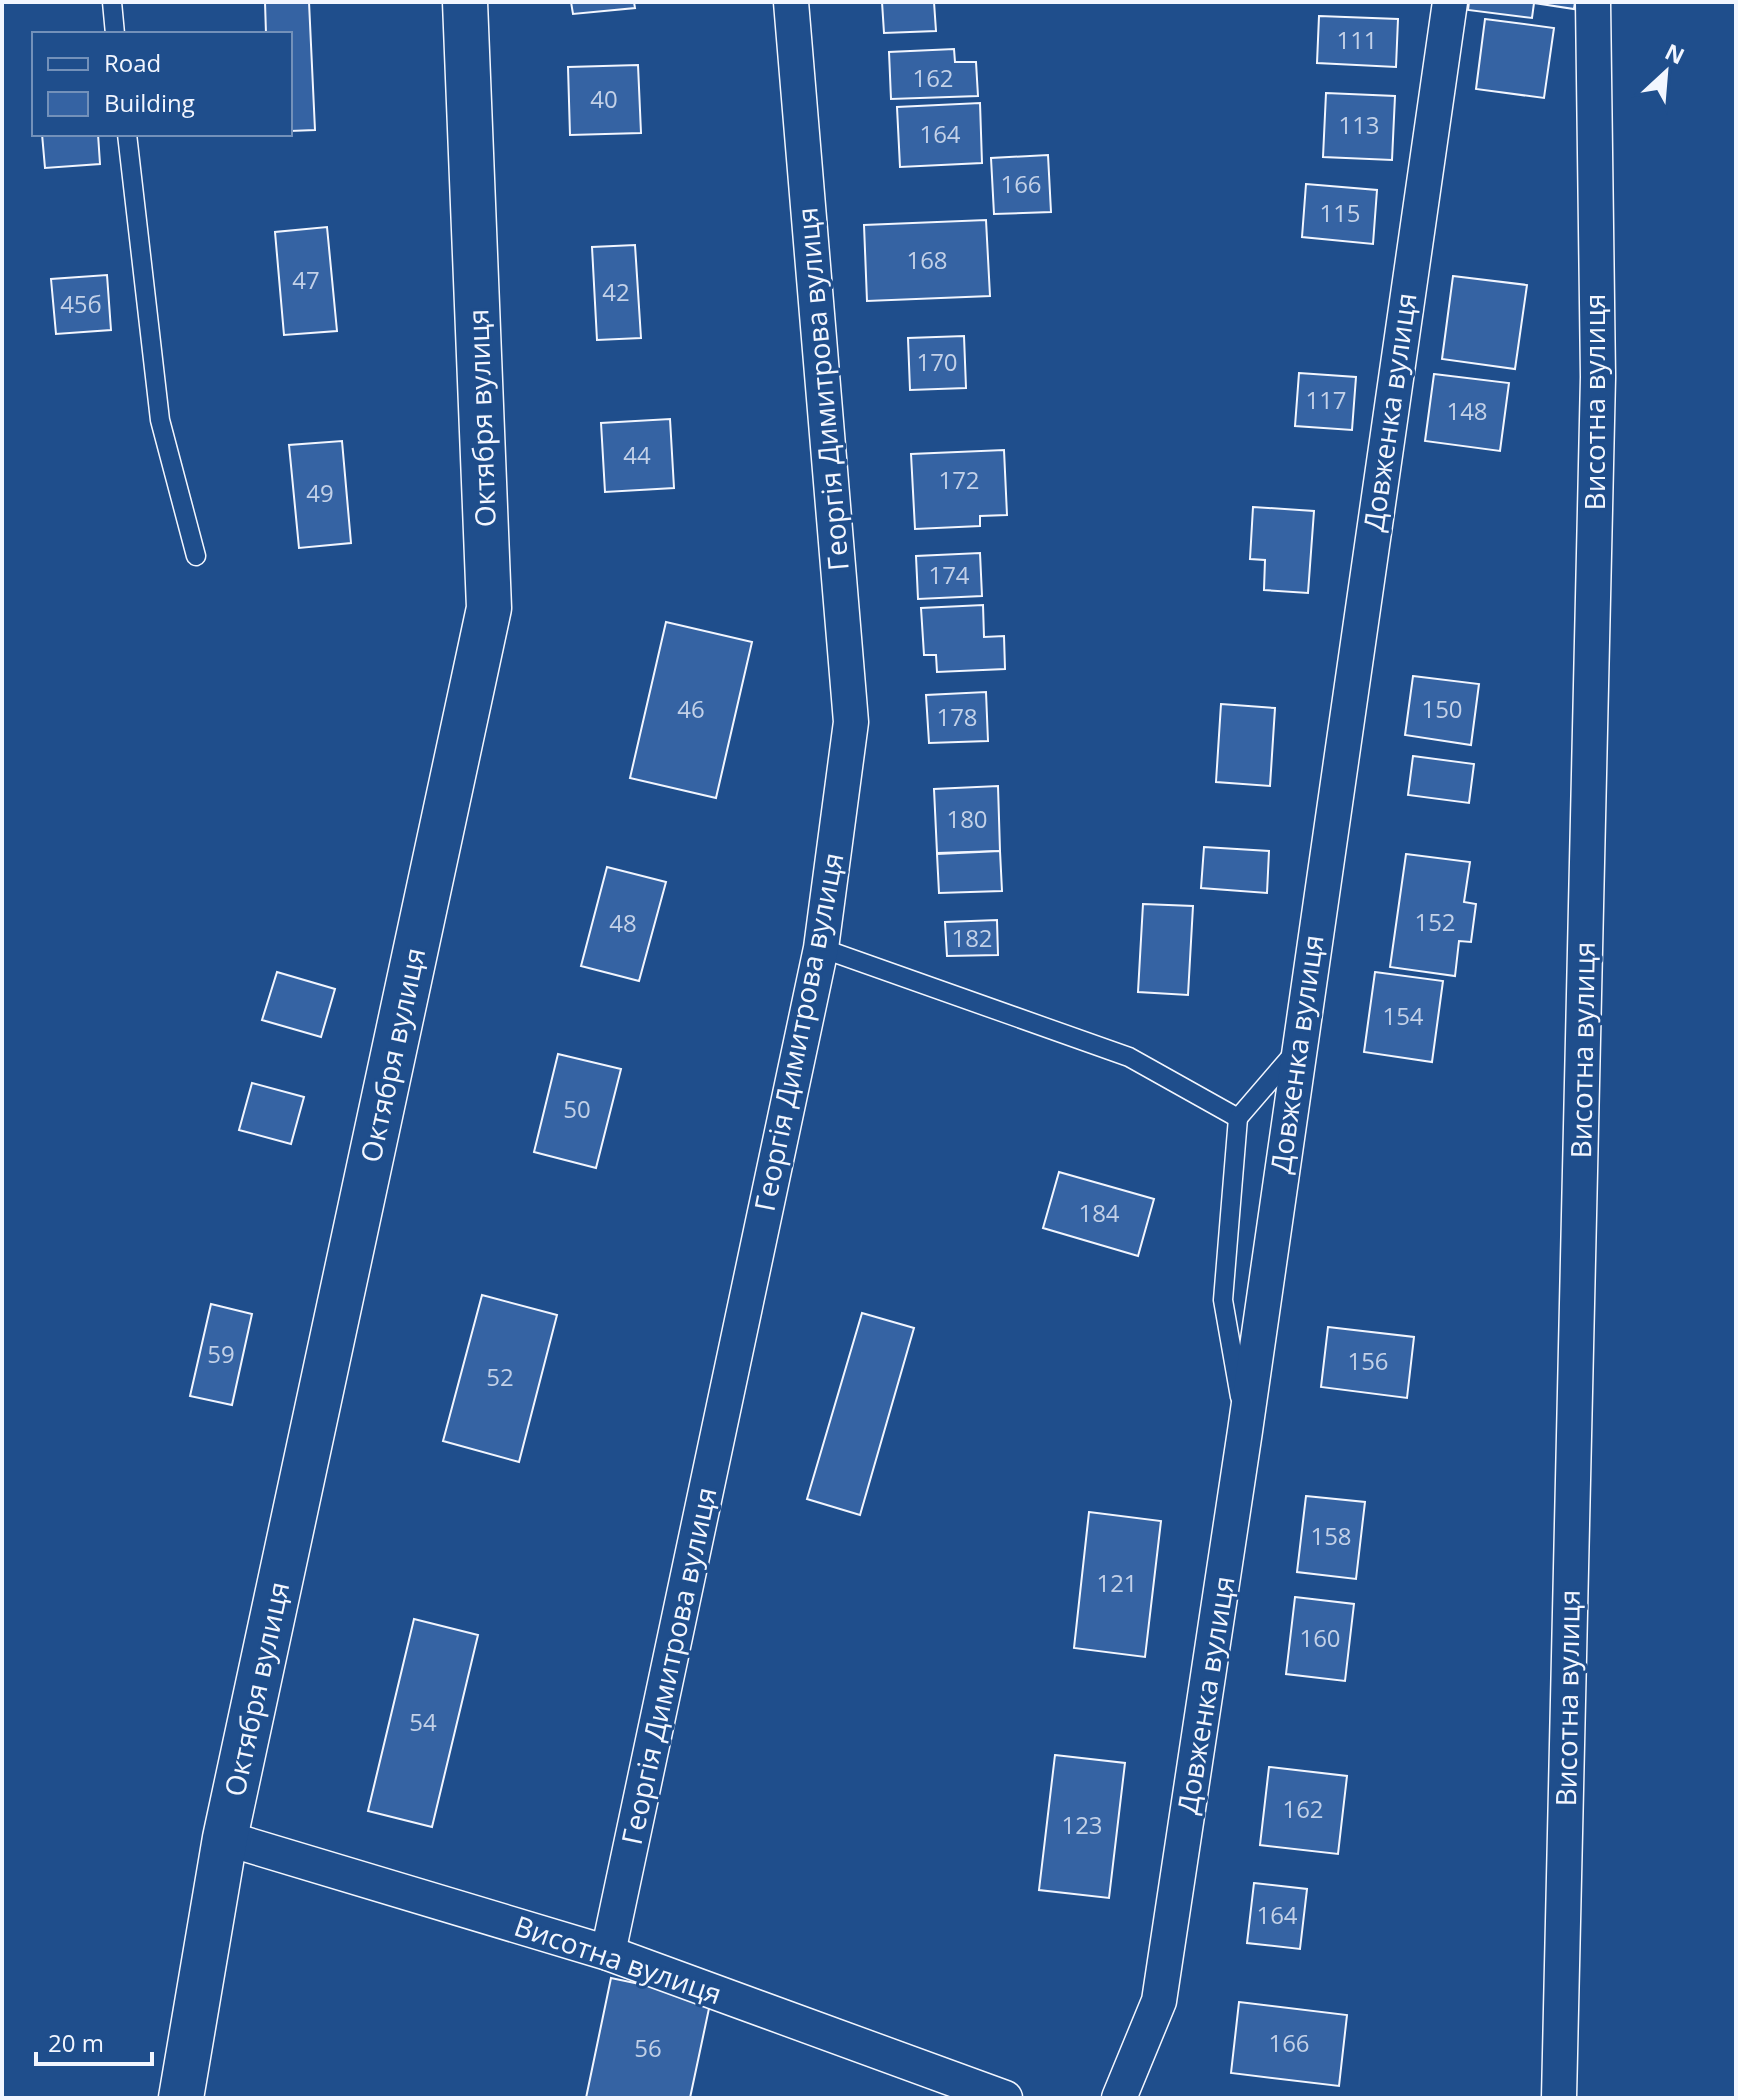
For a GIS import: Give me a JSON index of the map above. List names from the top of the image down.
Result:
{
  "streets": {
    "street": [
      "Георгія Димитрова вулиця",
      "Висотна вулиця",
      "Довженка вулиця",
      "Октября вулиця"
    ]
  },
  "crossings": [
    ["Георгія Димитрова вулиця", "Висотна вулиця"],
    ["Висотна вулиця", "Октября вулиця"]
  ],
  "house_numbers": [
    "111",
    "162",
    "40",
    "113",
    "164",
    "166",
    "115",
    "168",
    "47",
    "42",
    "45б",
    "170",
    "117",
    "148",
    "44",
    "172",
    "49",
    "174",
    "46",
    "150",
    "178",
    "180",
    "152",
    "48",
    "182",
    "154",
    "50",
    "184",
    "59",
    "156",
    "52",
    "158",
    "121",
    "160",
    "54",
    "162",
    "123",
    "164",
    "166",
    "56"
  ],
  "legend": ["Road", "Building"],
  "scale_bar": "20 m",
  "north": "top right"
}
